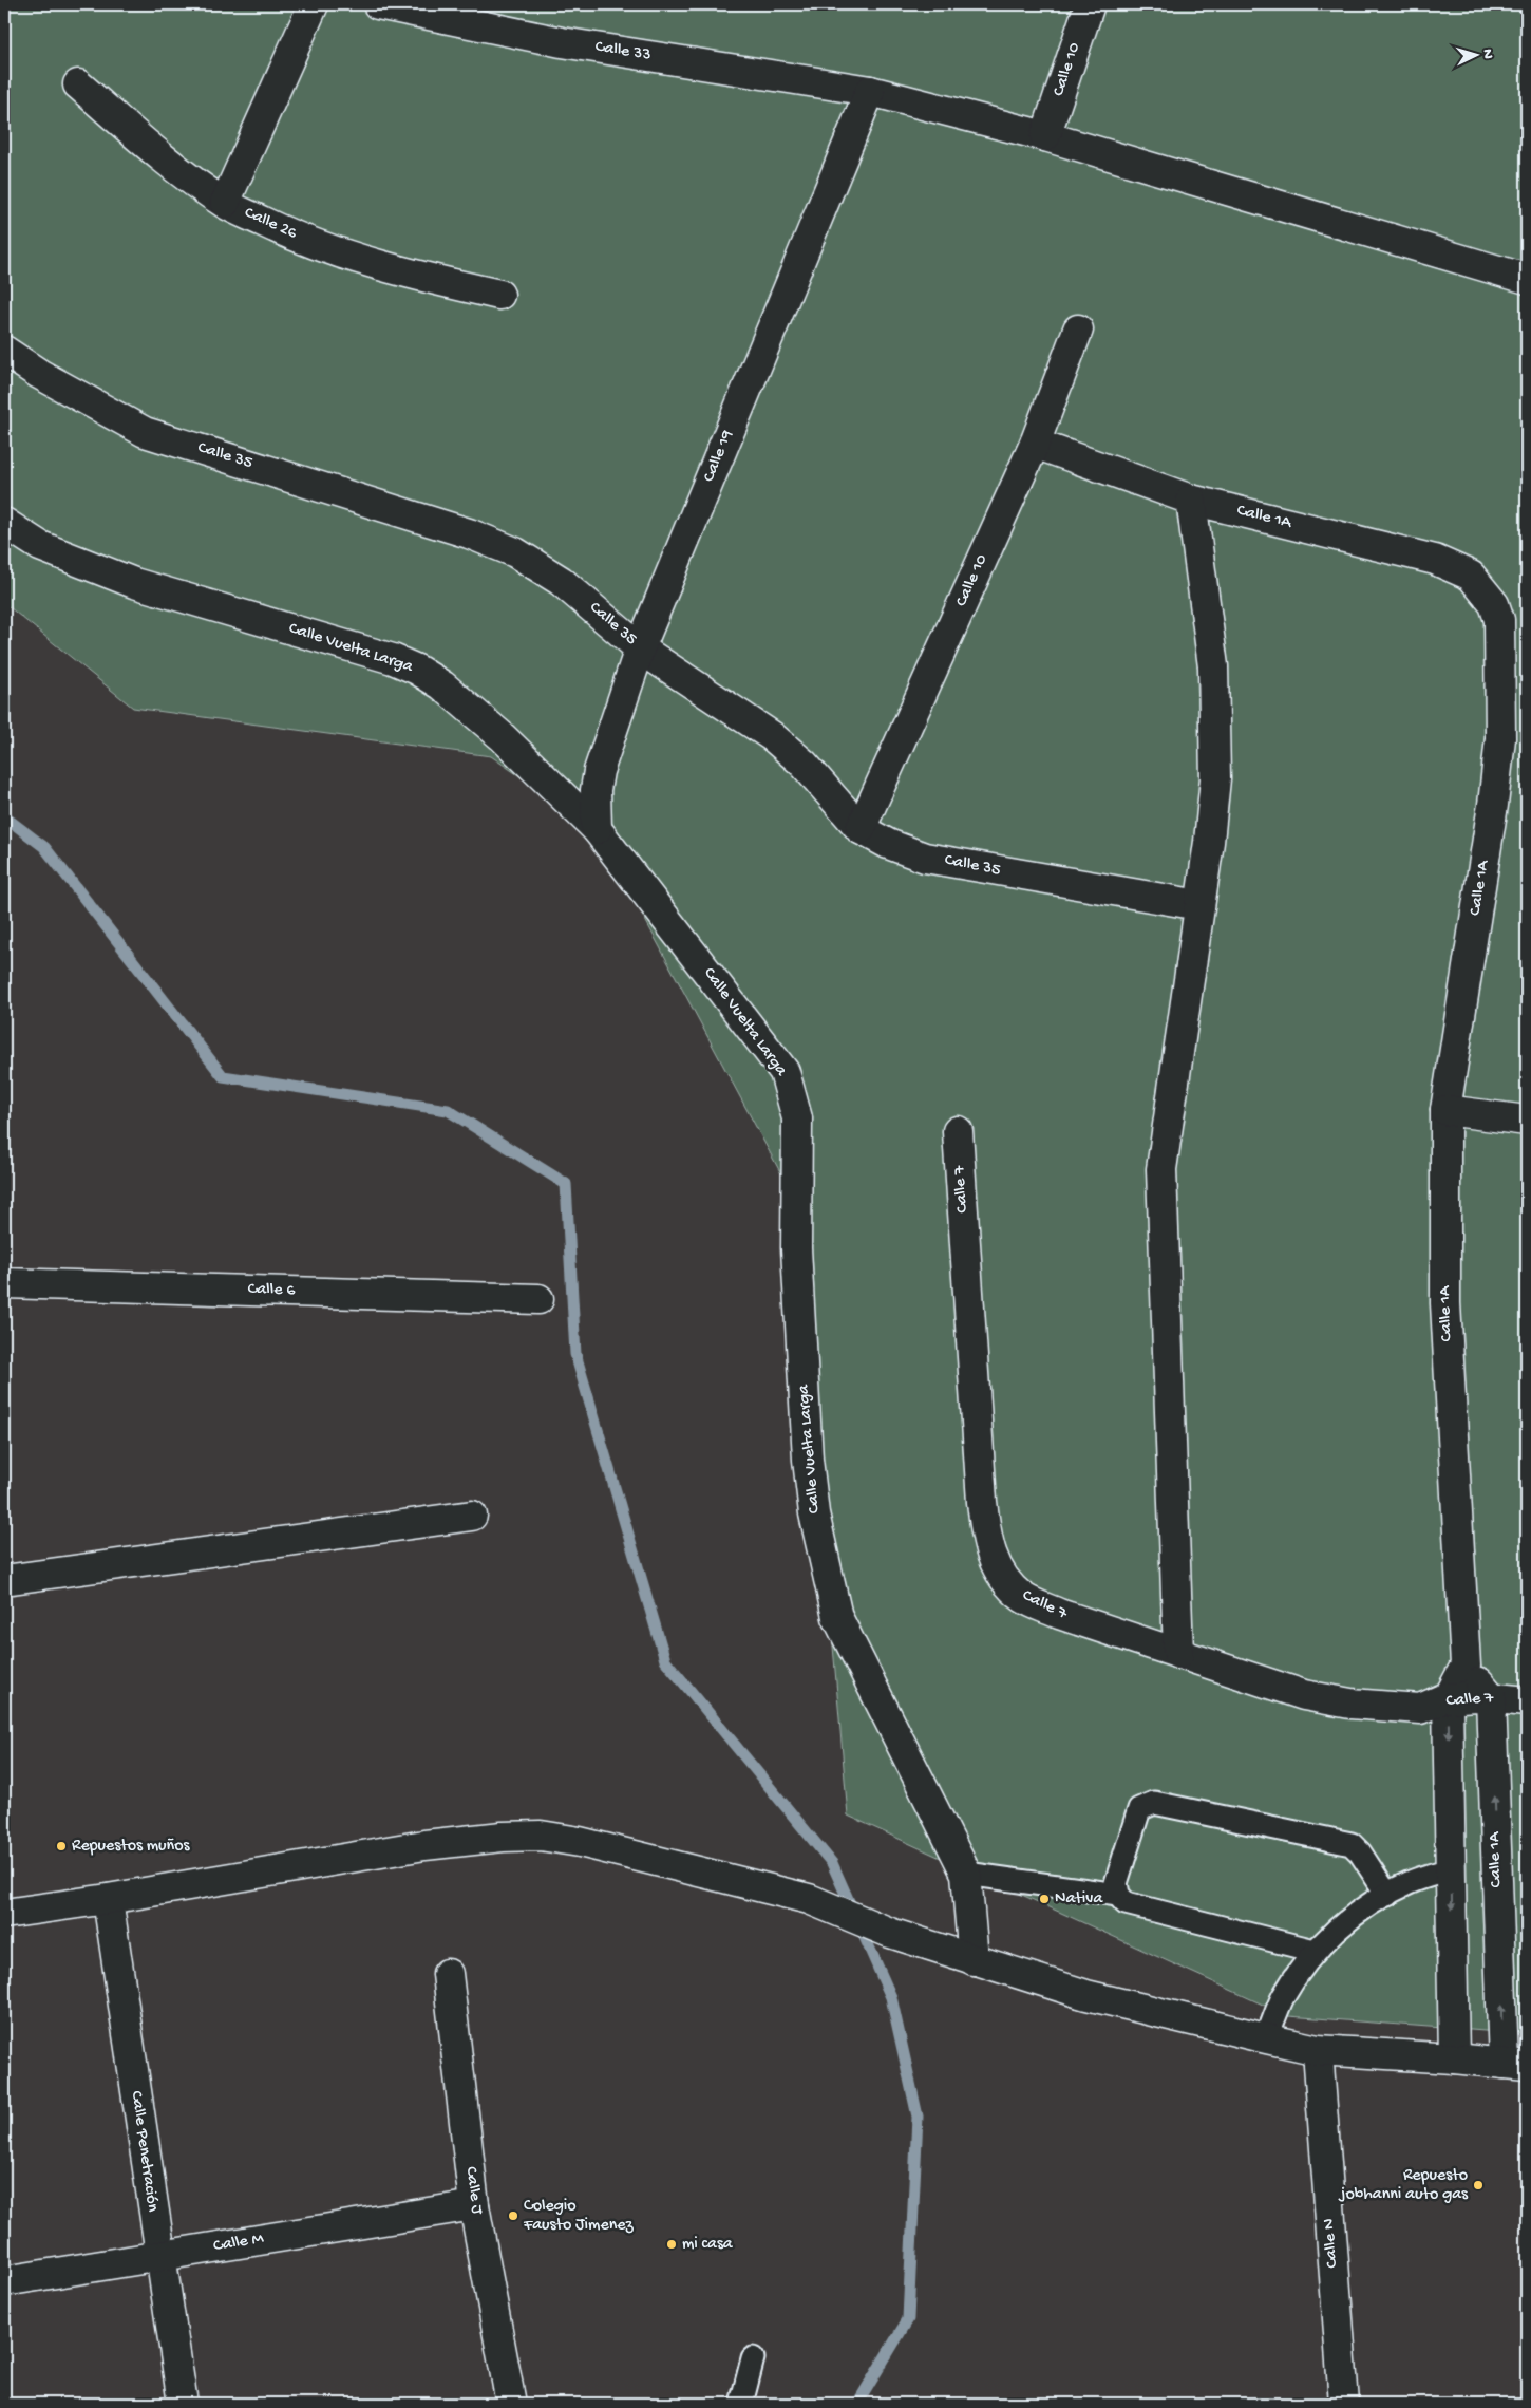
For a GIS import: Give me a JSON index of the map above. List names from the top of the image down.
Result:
{
  "streets": {
    "street": [
      "Calle 33",
      "Calle 10",
      "Calle 26",
      "Calle 35",
      "Calle 19",
      "Calle 1A",
      "Calle Vuelta Larga",
      "Calle 7",
      "Calle 6",
      "Calle Penetración",
      "Calle J",
      "Calle M",
      "Calle N"
    ]
  },
  "crossings": [
    ["Calle 33", "Calle 10"],
    ["Calle 33", "Calle 19"],
    ["Calle 10", "Calle 35"],
    ["Calle 10", "Calle 1A"],
    ["Calle 35", "Calle 19"],
    ["Calle 19", "Calle Vuelta Larga"],
    ["Calle 1A", "Calle 7"],
    ["Calle Penetración", "Calle M"],
    ["Calle J", "Calle M"]
  ],
  "places": [
    "Repuestos muños",
    "Nativa",
    "Repuesto jobhanni auto gas",
    "Colegio Fausto Jimenez",
    "mi casa"
  ],
  "north": "right"
}
